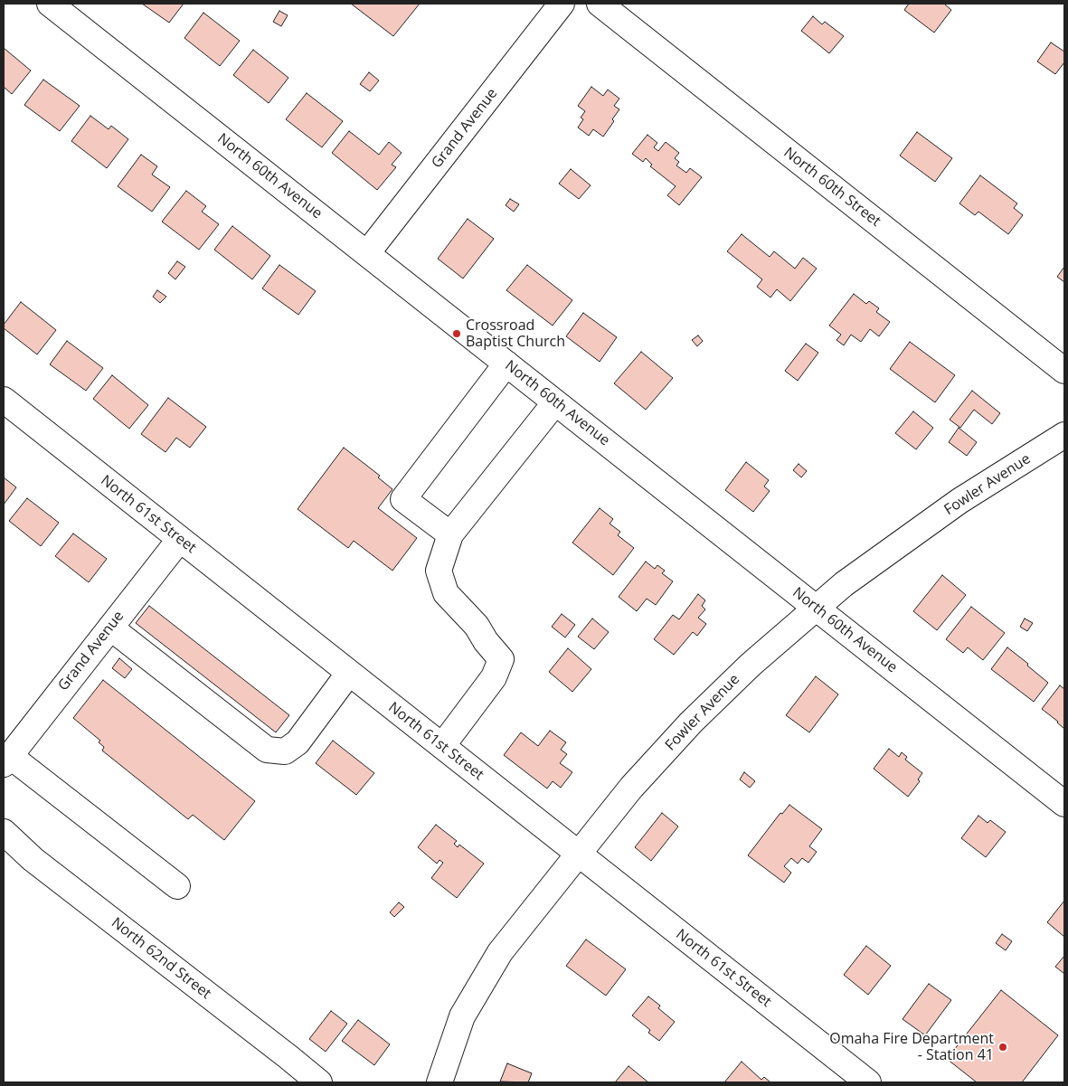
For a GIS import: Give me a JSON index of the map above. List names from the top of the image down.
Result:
{
  "streets": {
    "street": [
      "Grand Avenue",
      "North 60th Avenue",
      "North 60th Street",
      "Fowler Avenue",
      "North 61st Street",
      "North 62nd Street"
    ]
  },
  "crossings": [
    ["Grand Avenue", "North 60th Avenue"],
    ["Grand Avenue", "North 61st Street"],
    ["North 60th Avenue", "Fowler Avenue"],
    ["Fowler Avenue", "North 61st Street"]
  ],
  "places": ["Crossroad Baptist Church", "Omaha Fire Department - Station 41"]
}
